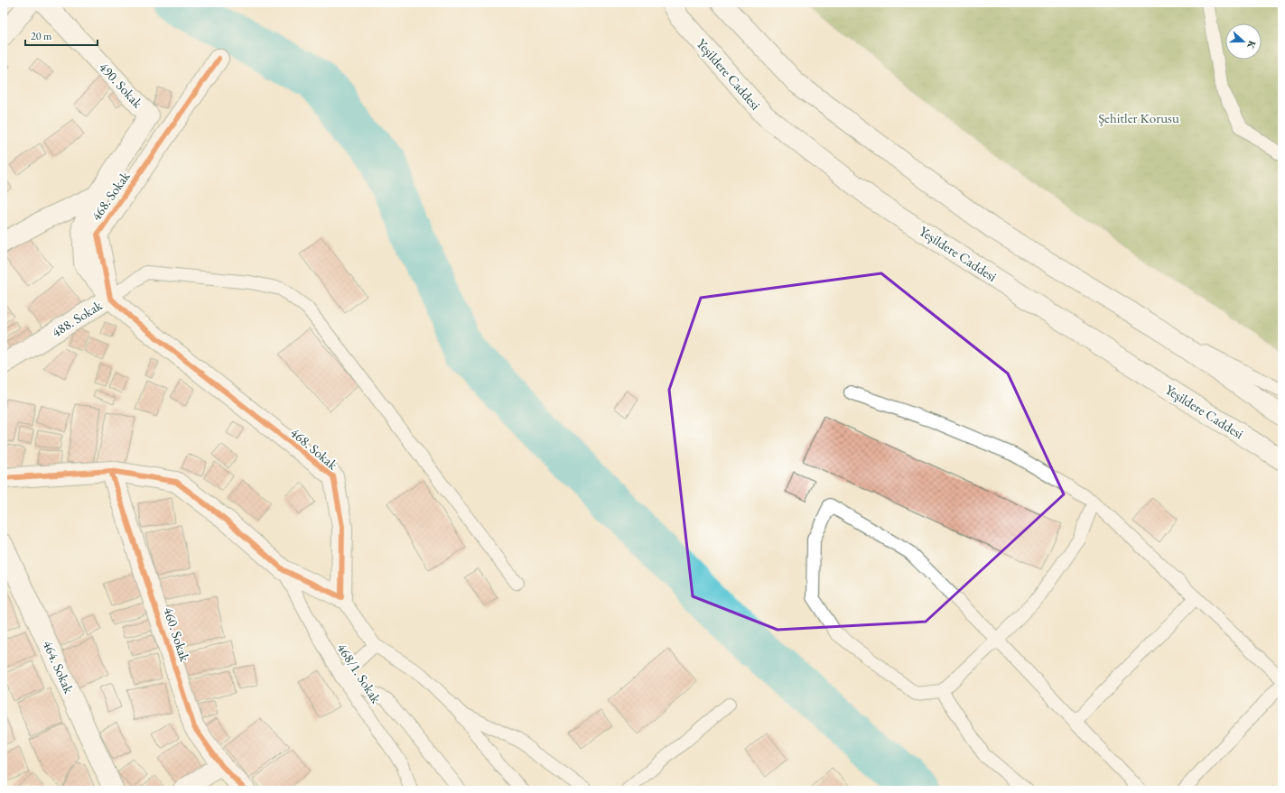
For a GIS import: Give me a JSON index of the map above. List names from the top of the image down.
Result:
{
  "streets": {
    "main road": [
      "Yeşildere Caddesi",
      "490. Sokak",
      "468. Sokak",
      "488. Sokak",
      "460. Sokak",
      "464. Sokak"
    ],
    "lane": ["468/1. Sokak"]
  },
  "crossings": [
    ["490. Sokak", "488. Sokak"],
    ["468. Sokak", "488. Sokak"]
  ],
  "parks": ["Şehitler Korusu"],
  "scale_bar": "20 m",
  "north": "right"
}
